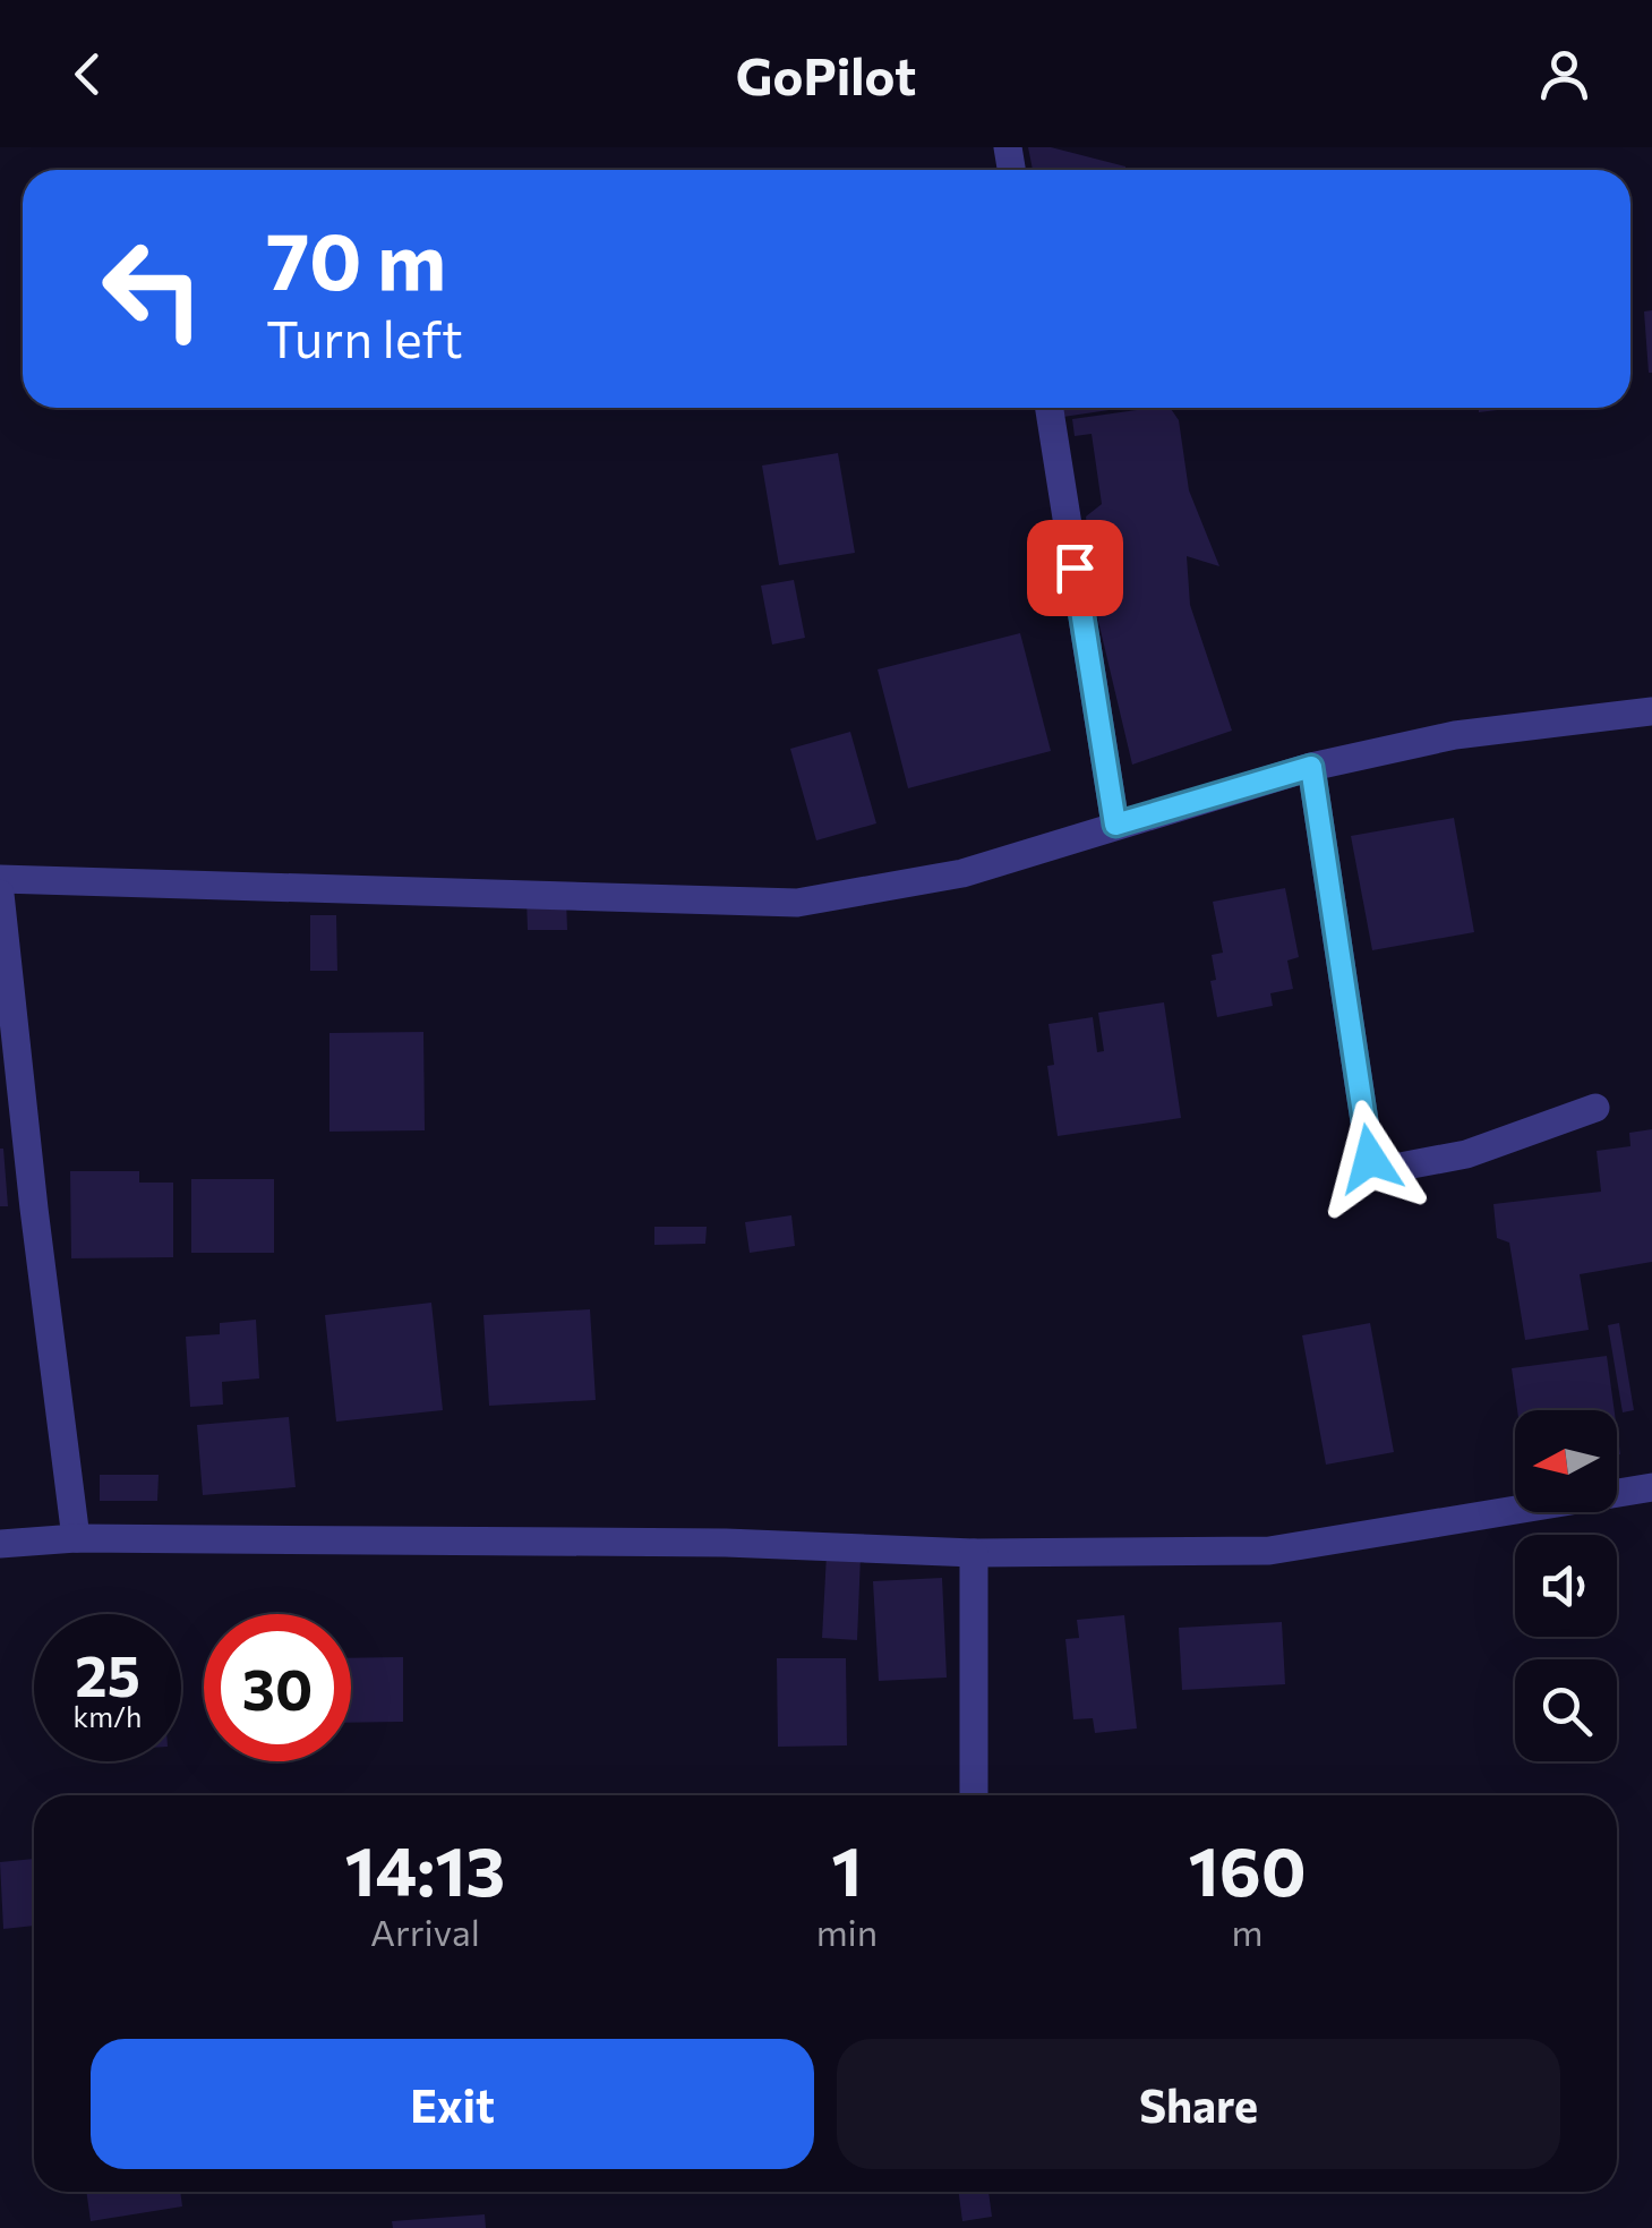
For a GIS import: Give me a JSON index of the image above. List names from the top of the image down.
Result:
{
  "north": "left",
  "page": {
    "header": "GoPilot",
    "turn": ["70 m", "Turn left"],
    "speed": "25 km/h",
    "limit": "30",
    "eta": [
      "14:13",
      "Arrival",
      "1",
      "min",
      "160",
      "m"
    ],
    "buttons": ["Exit", "Share"]
  }
}
